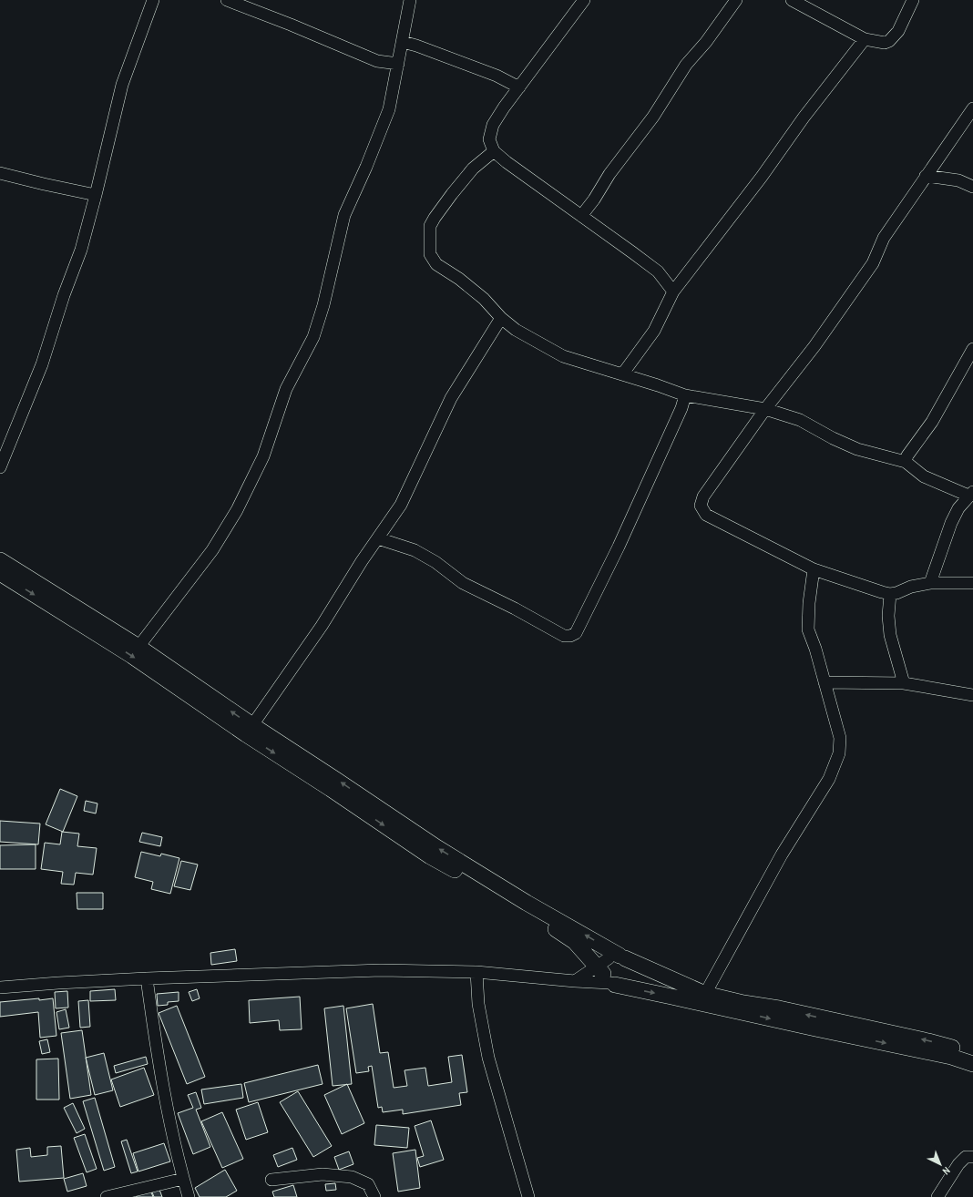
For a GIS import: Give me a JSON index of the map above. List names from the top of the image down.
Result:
{
  "north": "bottom right"
}
